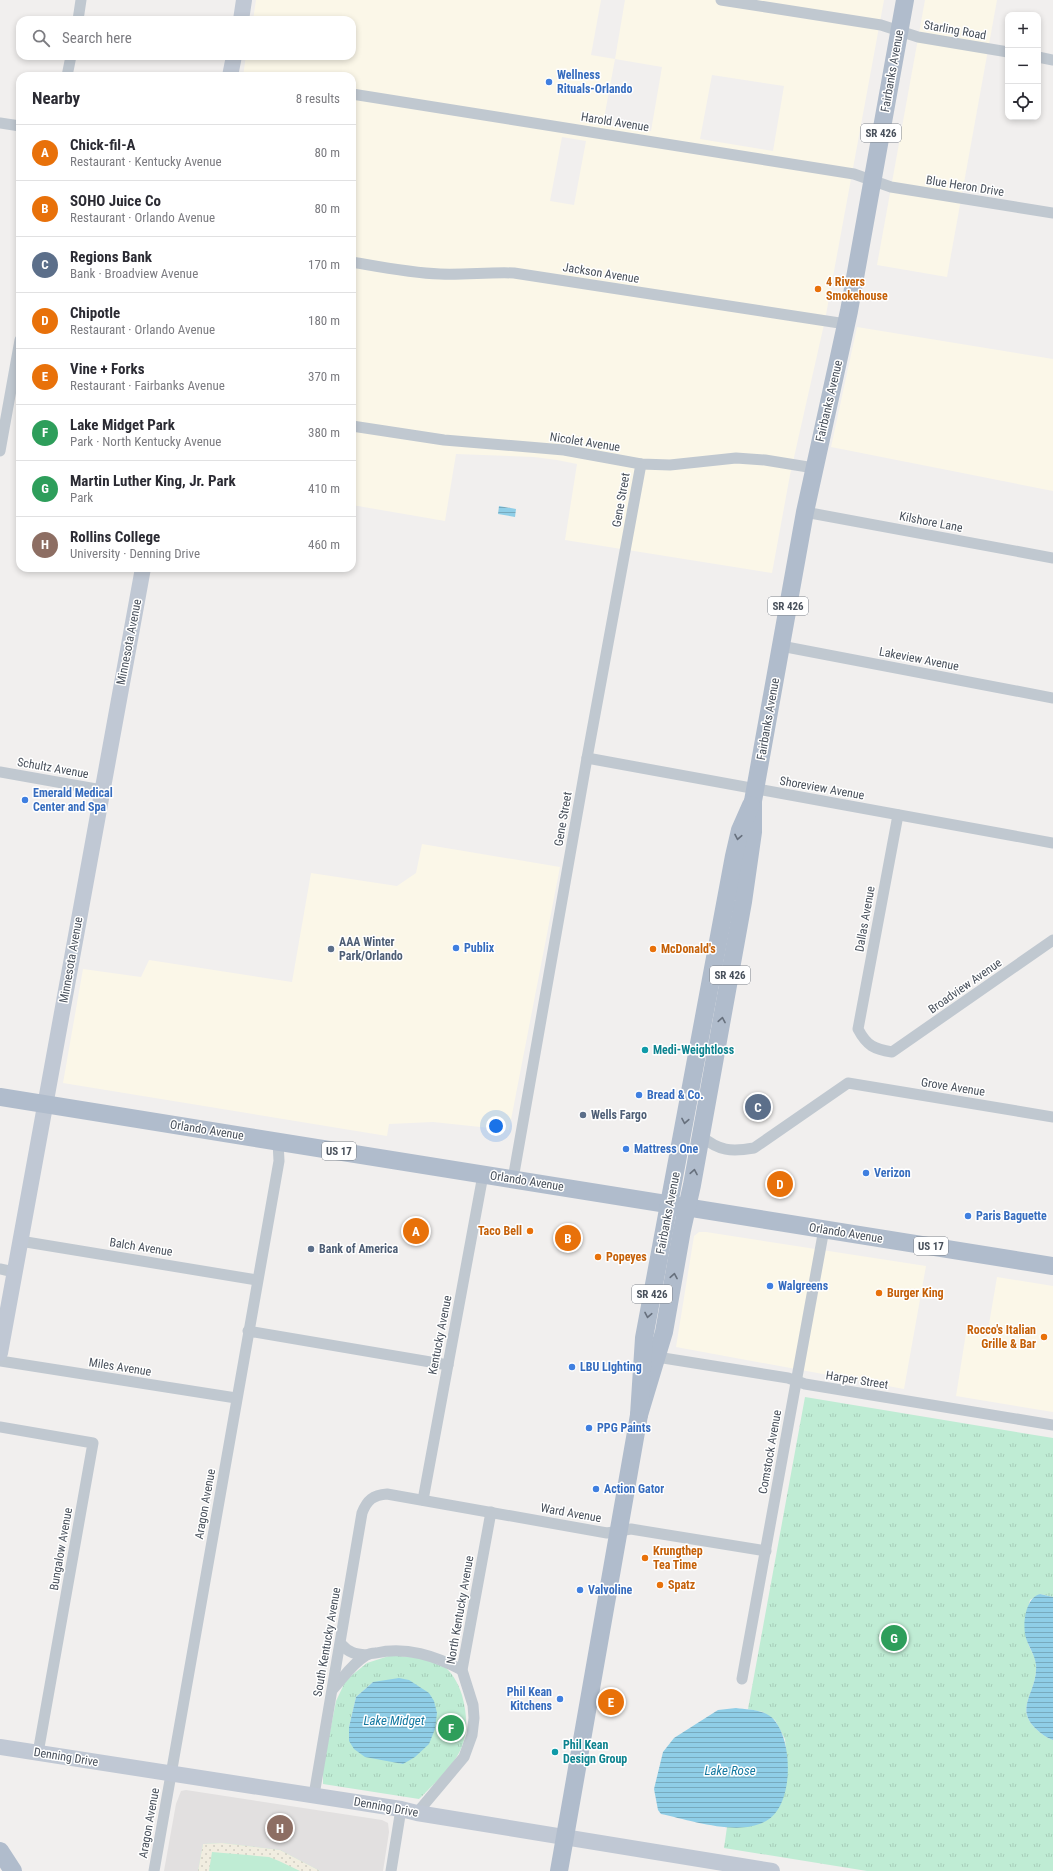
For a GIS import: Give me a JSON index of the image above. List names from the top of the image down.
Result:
{
  "streets": {
    "main road": [
      "Fairbanks Avenue",
      "SR 426",
      "Orlando Avenue",
      "US 17"
    ],
    "street": [
      "Starling Road",
      "Harold Avenue",
      "Blue Heron Drive",
      "Jackson Avenue",
      "Nicolet Avenue",
      "Gene Street",
      "Kilshore Lane",
      "Minnesota Avenue",
      "Lakeview Avenue",
      "Schultz Avenue",
      "Shoreview Avenue",
      "Dallas Avenue",
      "Broadview Avenue",
      "Grove Avenue",
      "Balch Avenue",
      "Kentucky Avenue",
      "Miles Avenue",
      "Harper Street",
      "Comstock Avenue",
      "Aragon Avenue",
      "Ward Avenue",
      "Bungalow Avenue",
      "North Kentucky Avenue",
      "South Kentucky Avenue",
      "Denning Drive"
    ]
  },
  "crossings": [
    ["Starling Road", "Fairbanks Avenue"],
    ["Fairbanks Avenue", "Harold Avenue"],
    ["Fairbanks Avenue", "Blue Heron Drive"],
    ["Fairbanks Avenue", "Jackson Avenue"],
    ["Fairbanks Avenue", "Nicolet Avenue"],
    ["Fairbanks Avenue", "Kilshore Lane"],
    ["Fairbanks Avenue", "Lakeview Avenue"],
    ["Fairbanks Avenue", "Shoreview Avenue"],
    ["Fairbanks Avenue", "Grove Avenue"],
    ["Fairbanks Avenue", "Orlando Avenue"],
    ["Fairbanks Avenue", "Harper Street"],
    ["Fairbanks Avenue", "Ward Avenue"],
    ["Fairbanks Avenue", "Denning Drive"],
    ["Harold Avenue", "Blue Heron Drive"],
    ["Nicolet Avenue", "Gene Street"],
    ["Gene Street", "Shoreview Avenue"],
    ["Gene Street", "Orlando Avenue"],
    ["Minnesota Avenue", "Schultz Avenue"],
    ["Minnesota Avenue", "Orlando Avenue"],
    ["Minnesota Avenue", "Balch Avenue"],
    ["Shoreview Avenue", "Dallas Avenue"],
    ["Dallas Avenue", "Broadview Avenue"],
    ["Orlando Avenue", "Kentucky Avenue"],
    ["Orlando Avenue", "Comstock Avenue"],
    ["Orlando Avenue", "Aragon Avenue"],
    ["Balch Avenue", "Aragon Avenue"],
    ["Kentucky Avenue", "Ward Avenue"],
    ["Miles Avenue", "Aragon Avenue"],
    ["Harper Street", "Comstock Avenue"],
    ["Comstock Avenue", "Ward Avenue"],
    ["Aragon Avenue", "Denning Drive"],
    ["Ward Avenue", "North Kentucky Avenue"],
    ["Ward Avenue", "South Kentucky Avenue"],
    ["Bungalow Avenue", "Denning Drive"],
    ["North Kentucky Avenue", "Denning Drive"],
    ["South Kentucky Avenue", "Denning Drive"]
  ],
  "water": ["Lake Midget", "Lake Rose"],
  "places": [
    "Wellness Rituals-Orlando",
    "4 Rivers Smokehouse",
    "Emerald Medical Center and Spa",
    "Publix",
    "AAA Winter Park/Orlando",
    "McDonald's",
    "Medi-Weightloss",
    "Bread & Co.",
    "Wells Fargo",
    "Mattress One",
    "Verizon",
    "Paris Baguette",
    "Taco Bell",
    "Bank of America",
    "Popeyes",
    "Walgreens",
    "Burger King",
    "Rocco's Italian Grille & Bar",
    "LBU LIghting",
    "PPG Paints",
    "Action Gator",
    "Krungthep Tea Time",
    "Spatz",
    "Valvoline",
    "Phil Kean Kitchens",
    "Phil Kean Design Group"
  ],
  "page": {
    "map_buttons": ["+", "−"],
    "search": "Search here",
    "heading": ["Nearby", "8 results"],
    "list": [
      {
        "mark": "A",
        "name": "Chick-fil-A",
        "note": "Restaurant · Kentucky Avenue",
        "value": "80 m"
      },
      {
        "mark": "B",
        "name": "SOHO Juice Co",
        "note": "Restaurant · Orlando Avenue",
        "value": "80 m"
      },
      {
        "mark": "C",
        "name": "Regions Bank",
        "note": "Bank · Broadview Avenue",
        "value": "170 m"
      },
      {
        "mark": "D",
        "name": "Chipotle",
        "note": "Restaurant · Orlando Avenue",
        "value": "180 m"
      },
      {
        "mark": "E",
        "name": "Vine + Forks",
        "note": "Restaurant · Fairbanks Avenue",
        "value": "370 m"
      },
      {
        "mark": "F",
        "name": "Lake Midget Park",
        "note": "Park · North Kentucky Avenue",
        "value": "380 m"
      },
      {
        "mark": "G",
        "name": "Martin Luther King, Jr. Park",
        "note": "Park",
        "value": "410 m"
      },
      {
        "mark": "H",
        "name": "Rollins College",
        "note": "University · Denning Drive",
        "value": "460 m"
      }
    ],
    "pins": [
      "C",
      "D",
      "A",
      "B",
      "G",
      "E",
      "F",
      "H"
    ]
  }
}
